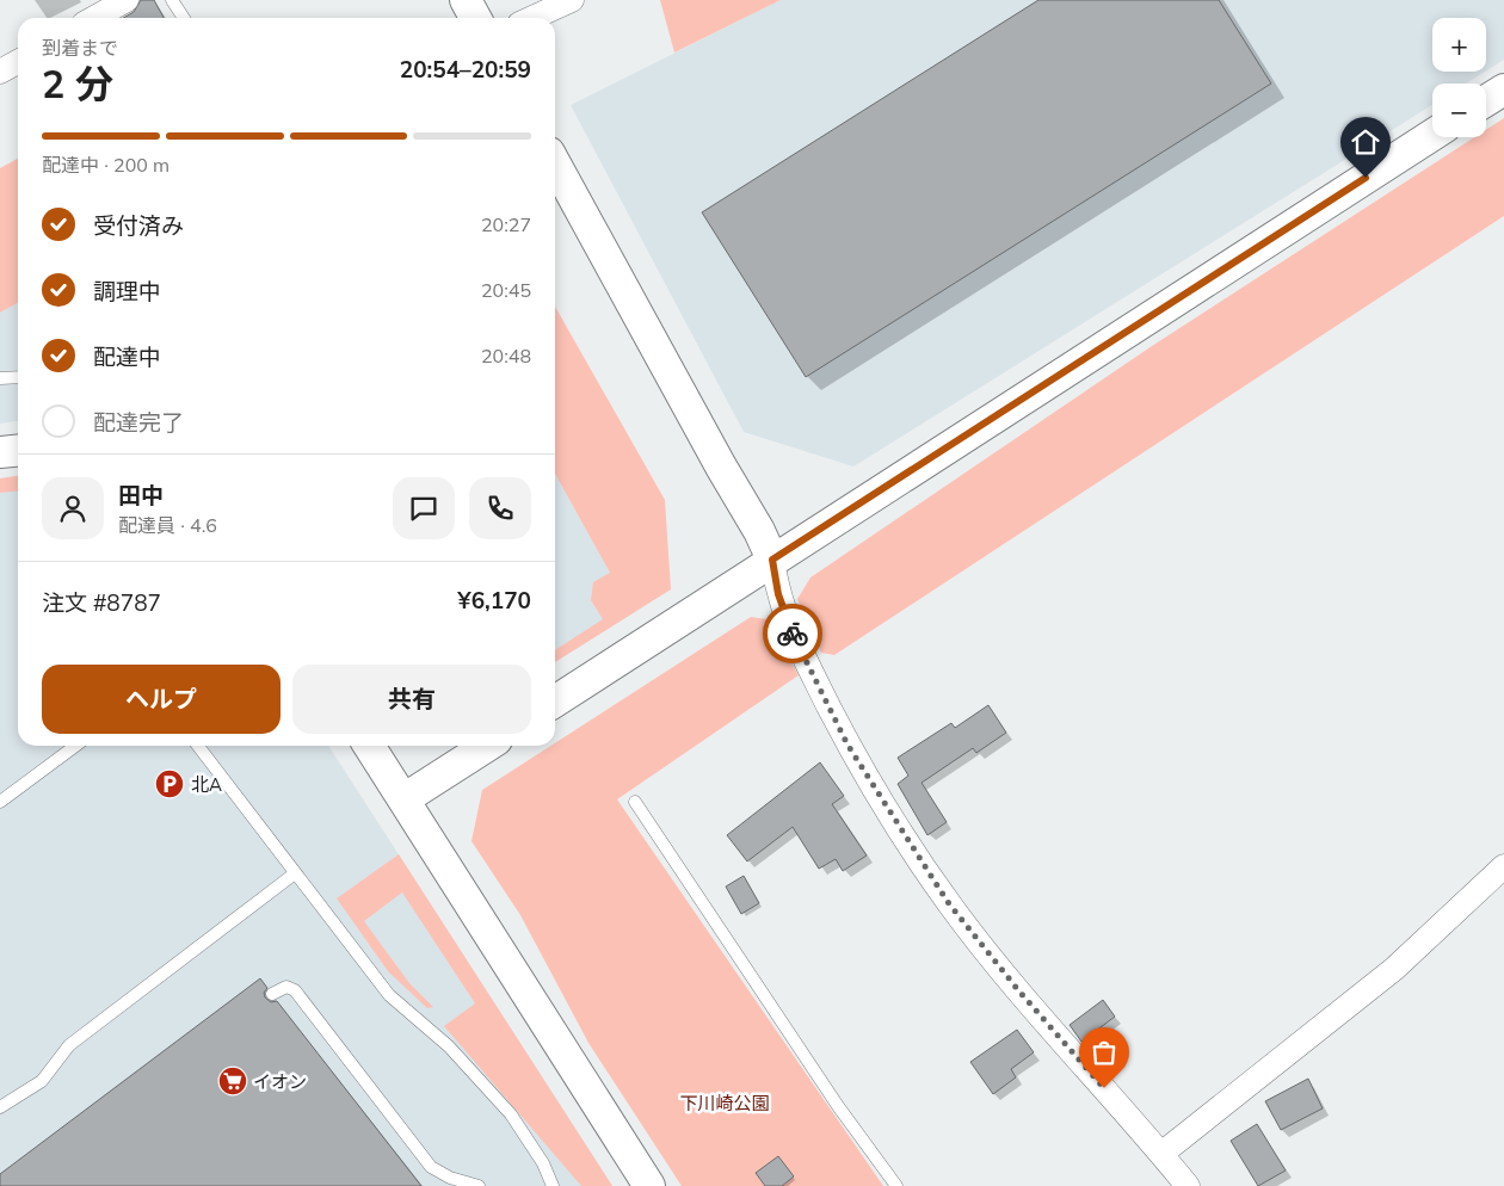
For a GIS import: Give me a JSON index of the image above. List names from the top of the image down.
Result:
{
  "parks": ["下川崎公園"],
  "places": {
    "parking": ["北A"],
    "supermarket": ["イオン"]
  },
  "page": {
    "map_buttons": ["+", "−"],
    "heading": ["2 分", "到着まで", "20:54–20:59"],
    "panel": [
      "田中",
      "配達員 · 4.6",
      "注文 #8787",
      "¥6,170"
    ],
    "bar": "配達中 · 200 m",
    "list": [
      ["受付済み", "20:27"],
      ["調理中", "20:45"],
      ["配達中", "20:48"],
      "配達完了"
    ],
    "buttons": ["ヘルプ", "共有"]
  }
}
